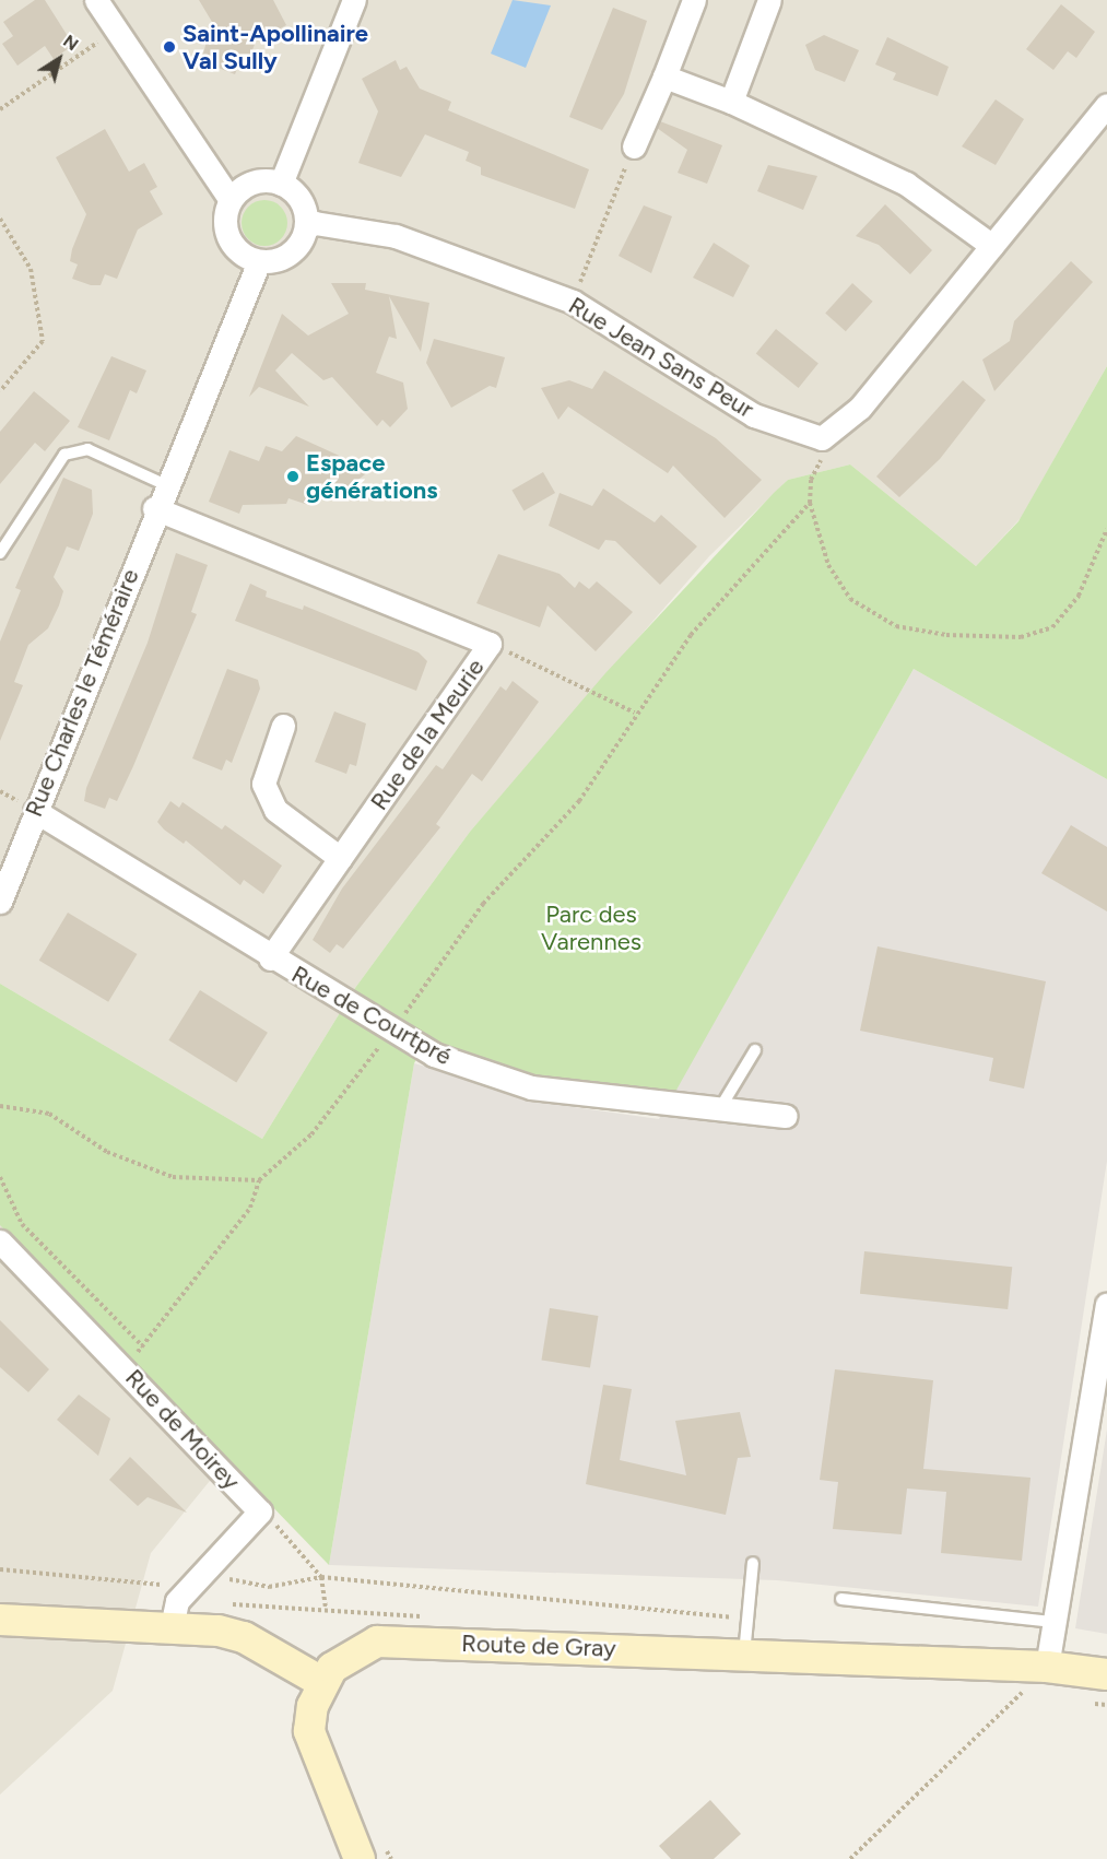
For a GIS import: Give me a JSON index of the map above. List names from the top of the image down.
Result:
{
  "streets": {
    "main road": ["Route de Gray"],
    "street": [
      "Rue Jean Sans Peur",
      "Rue Charles le Téméraire",
      "Rue de la Meurie",
      "Rue de Courtpré",
      "Rue de Moirey"
    ]
  },
  "crossings": [
    ["Rue Jean Sans Peur", "Rue Charles le Téméraire"],
    ["Rue Charles le Téméraire", "Rue de la Meurie"],
    ["Rue Charles le Téméraire", "Rue de Courtpré"],
    ["Rue de la Meurie", "Rue de Courtpré"]
  ],
  "parks": ["Parc des Varennes"],
  "places": ["Saint-Apollinaire Val Sully", "Espace générations"],
  "north": "top right"
}
